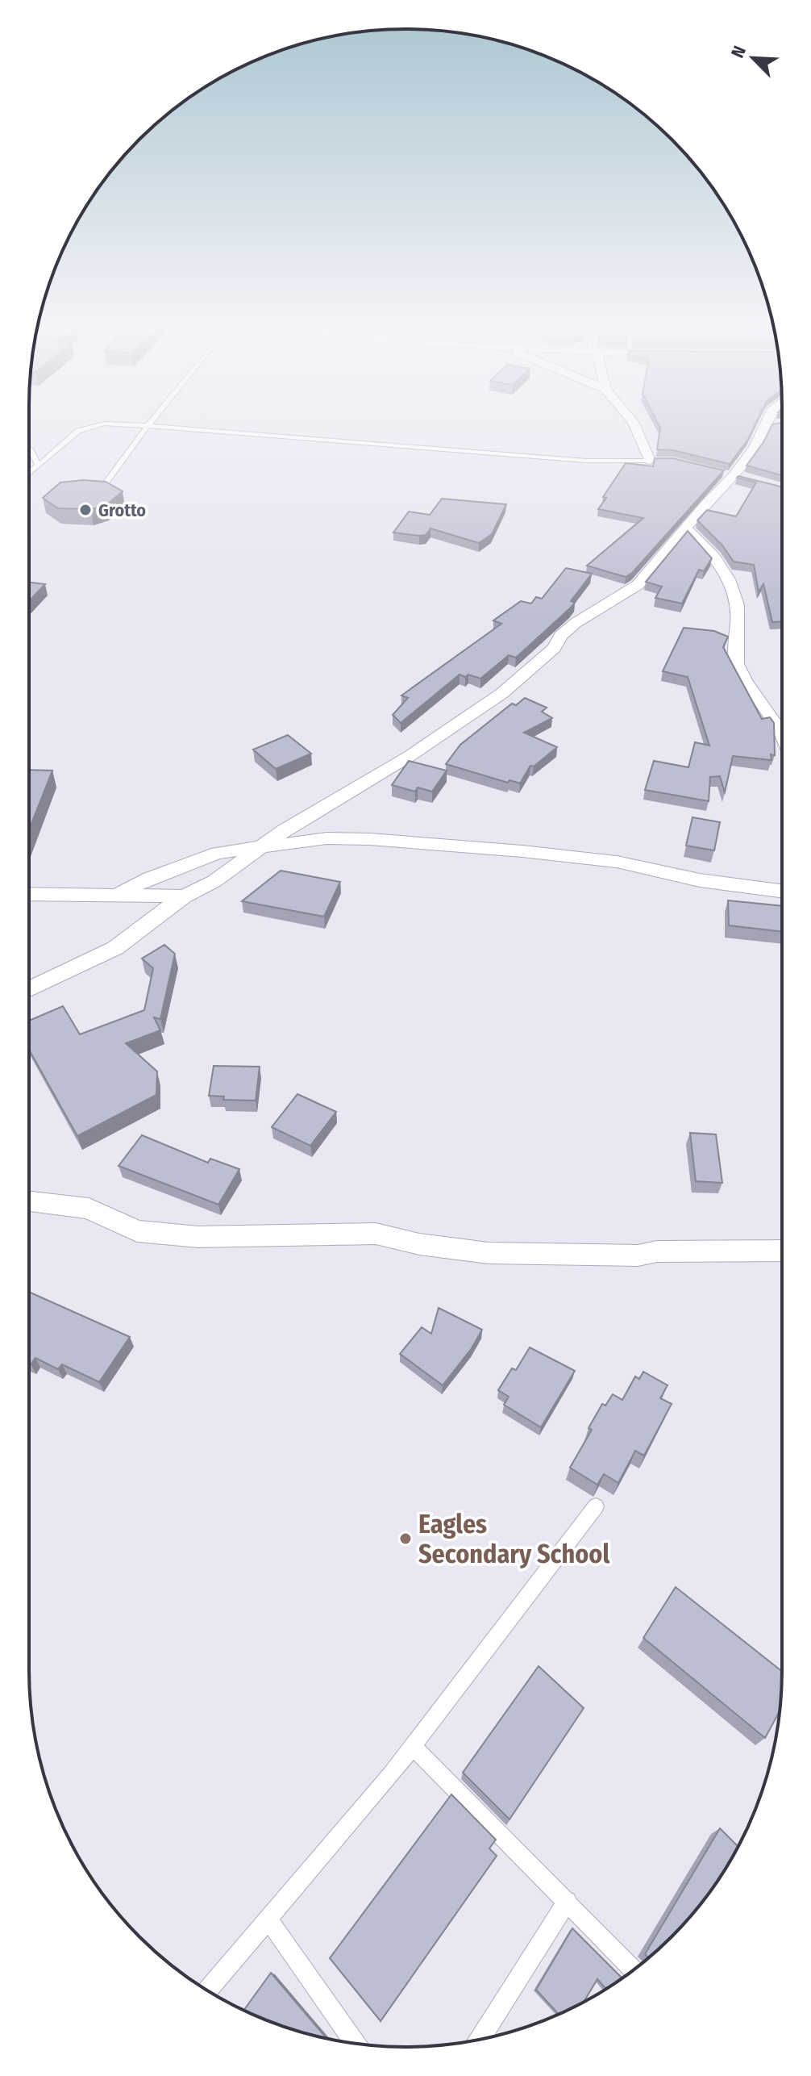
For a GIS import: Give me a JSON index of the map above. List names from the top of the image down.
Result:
{
  "places": ["Grotto", "Eagles Secondary School"],
  "north": "top left"
}
